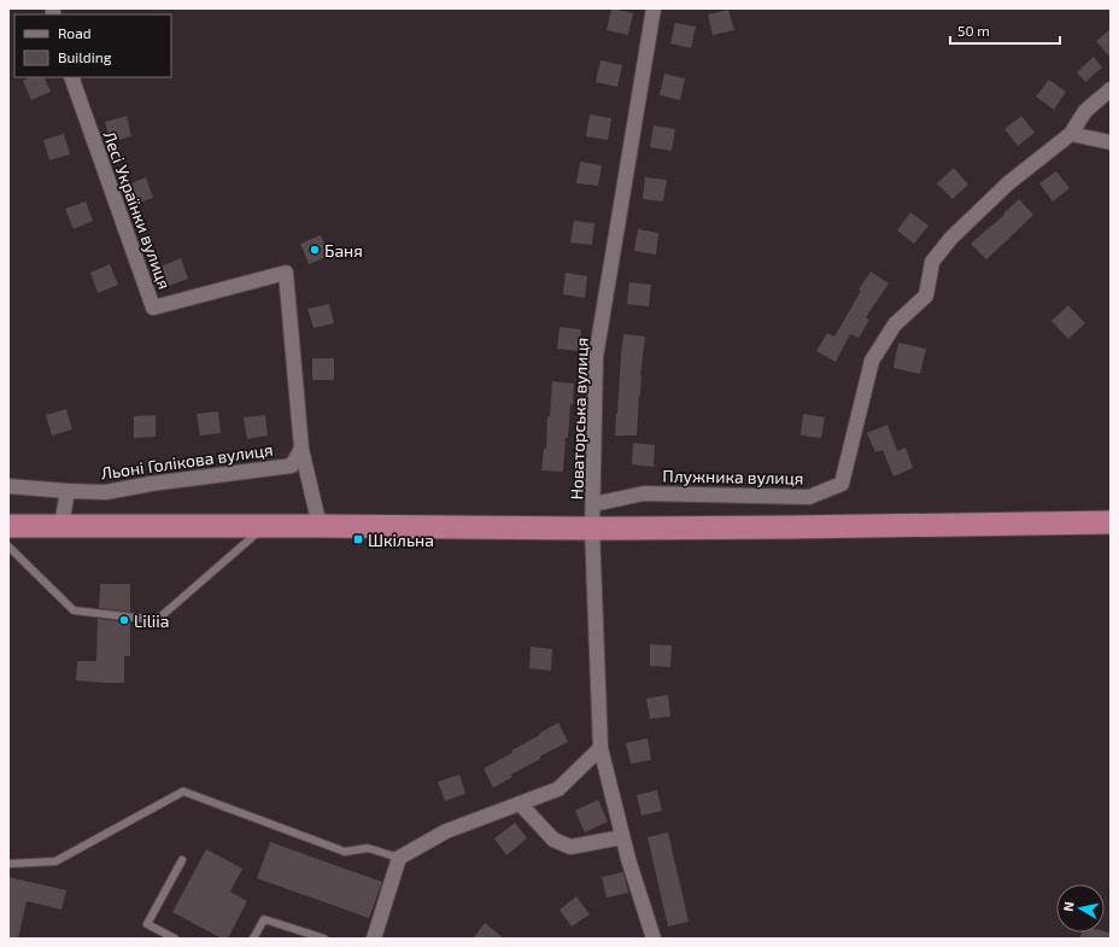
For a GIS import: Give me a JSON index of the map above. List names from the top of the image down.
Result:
{
  "streets": {
    "street": [
      "Лесі Українки вулиця",
      "Новаторська вулиця",
      "Льоні Голікова вулиця",
      "Плужника вулиця"
    ]
  },
  "crossings": [
    ["Лесі Українки вулиця", "Льоні Голікова вулиця"],
    ["Новаторська вулиця", "Плужника вулиця"]
  ],
  "places": {
    "other": ["Баня", "Liliia"],
    "transit": ["Шкільна"]
  },
  "legend": ["Road", "Building"],
  "scale_bar": "50 m",
  "north": "left"
}
